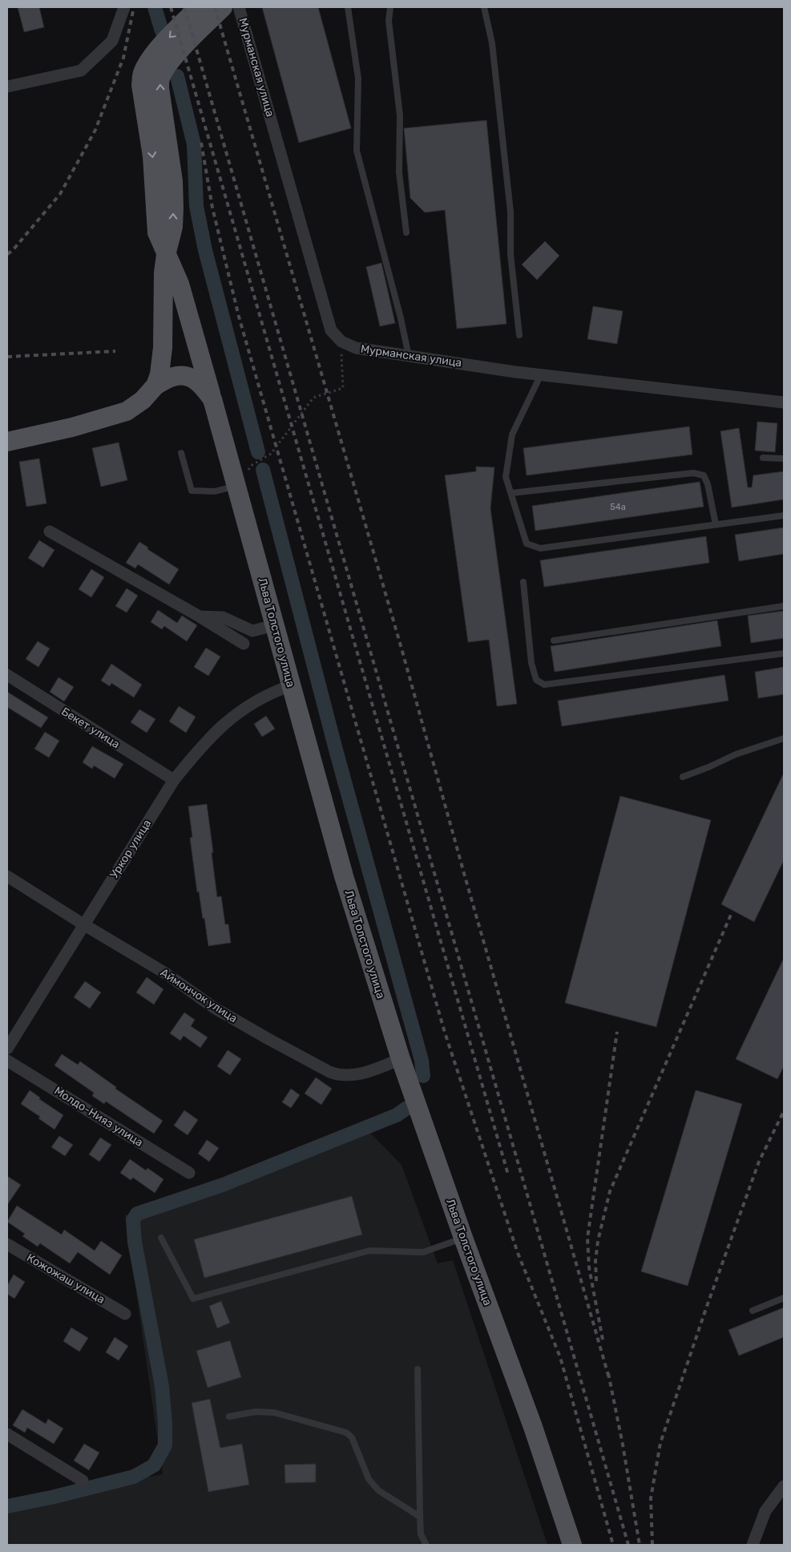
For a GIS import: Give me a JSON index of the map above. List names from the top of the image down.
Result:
{
  "streets": {
    "main road": ["Льва Толстого улица"],
    "street": [
      "Мурманская улица",
      "Бекет улица",
      "Уркор улица",
      "Аймончок улица",
      "Молдо-Нияз улица",
      "Кожожаш улица"
    ]
  },
  "crossings": [
    ["Льва Толстого улица", "Уркор улица"],
    ["Льва Толстого улица", "Аймончок улица"],
    ["Бекет улица", "Уркор улица"],
    ["Уркор улица", "Аймончок улица"]
  ],
  "house_numbers": ["54a"]
}
